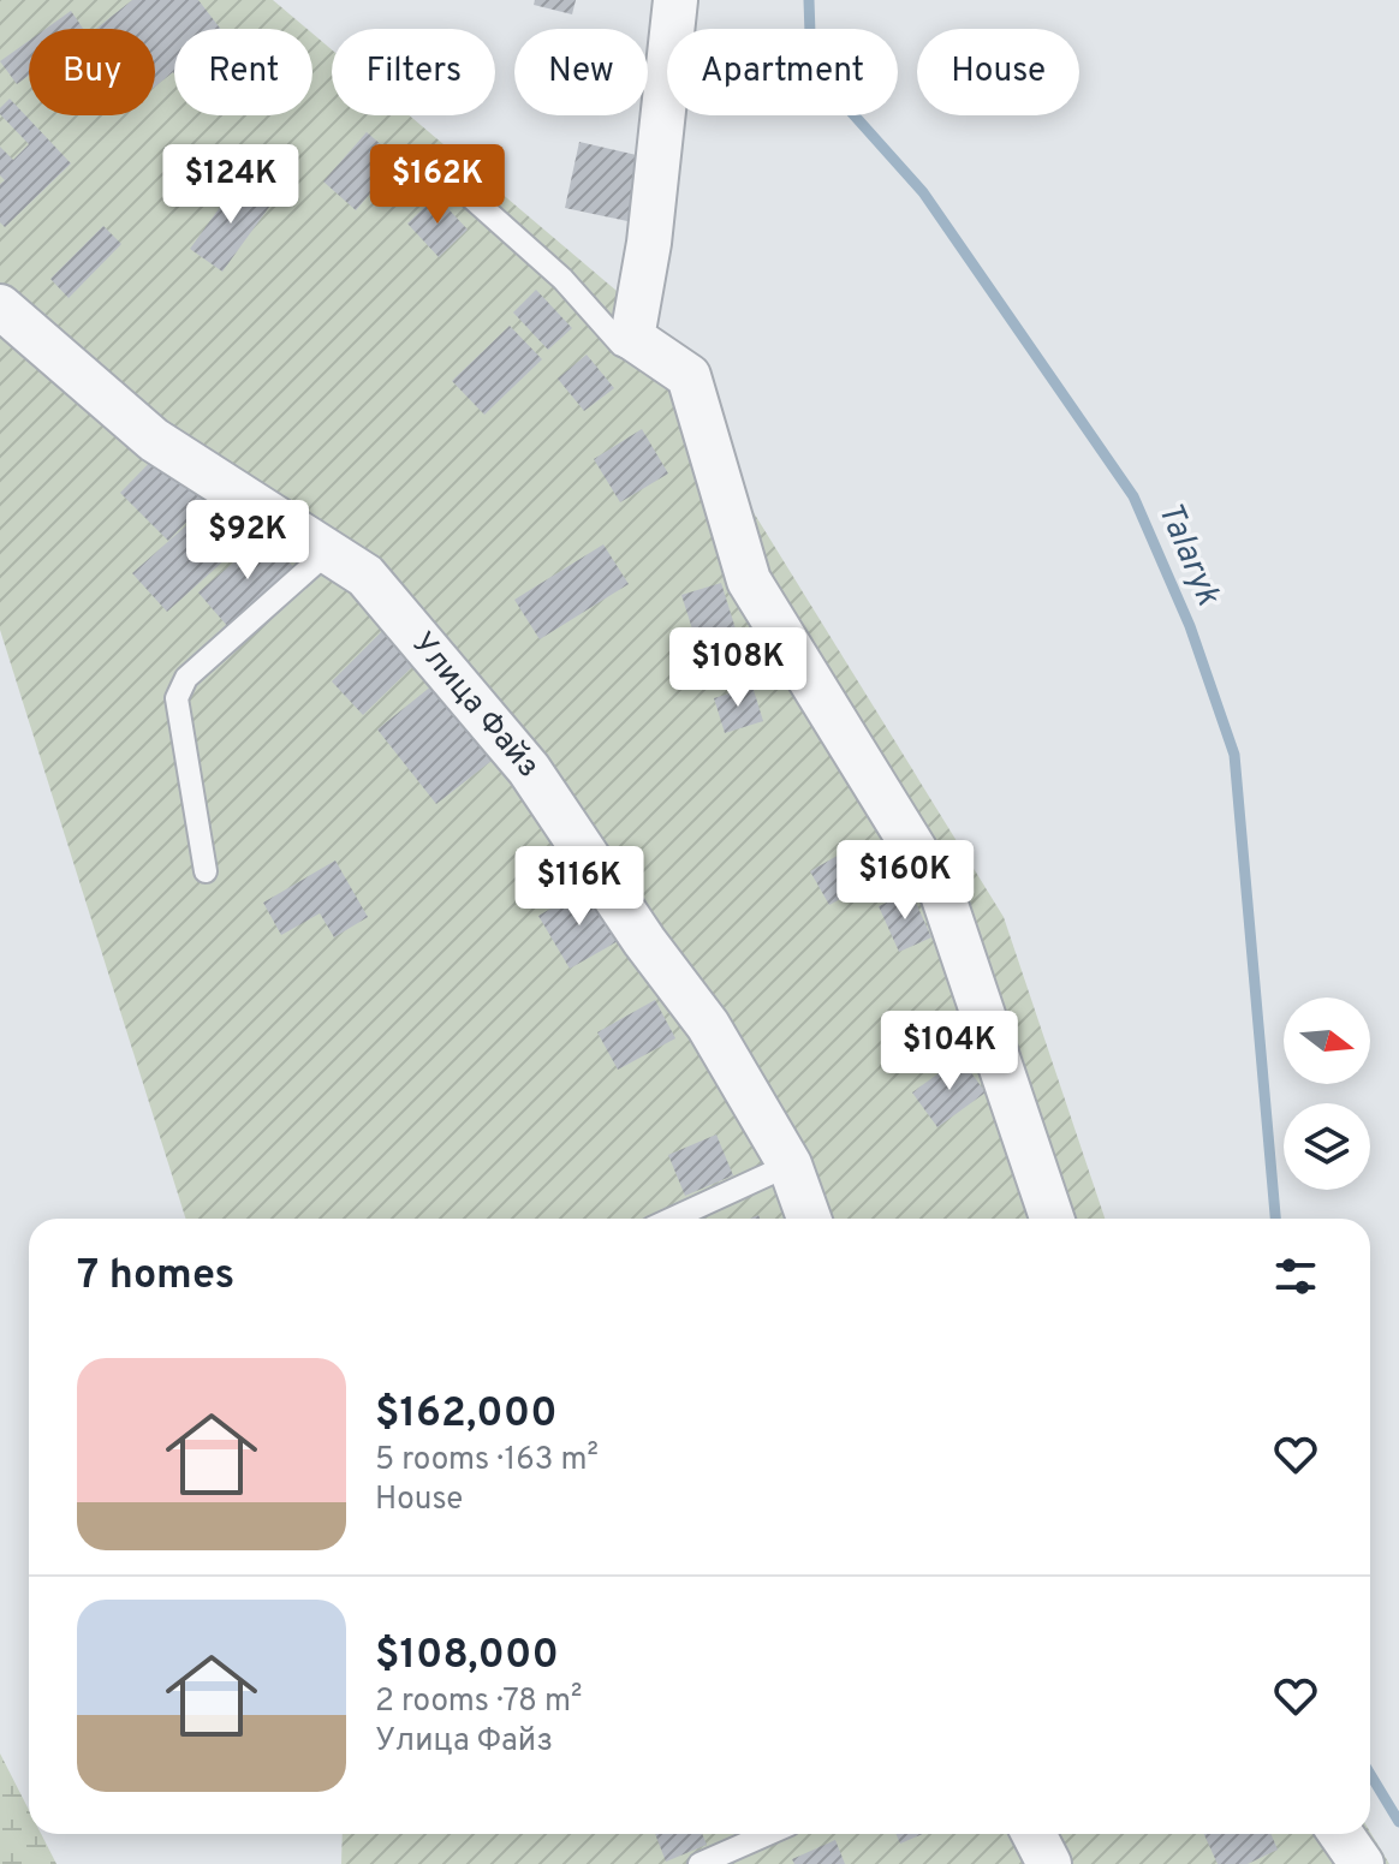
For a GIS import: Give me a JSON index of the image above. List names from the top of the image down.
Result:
{
  "streets": {
    "street": ["Улица Файз"]
  },
  "water": ["Talaryk"],
  "north": "right",
  "page": {
    "chip": [
      "Buy",
      "Rent",
      "Filters",
      "New",
      "Apartment",
      "House"
    ],
    "price": [
      "$124K",
      "$162K",
      "$92K",
      "$108K",
      "$160K",
      "$116K",
      "$104K"
    ],
    "heading": "7 homes",
    "list": [
      {
        "name": "$162,000",
        "note": "5 rooms · 163 m² · House"
      },
      {
        "name": "$108,000",
        "note": "2 rooms · 78 m² · Улица Файз"
      }
    ]
  }
}
